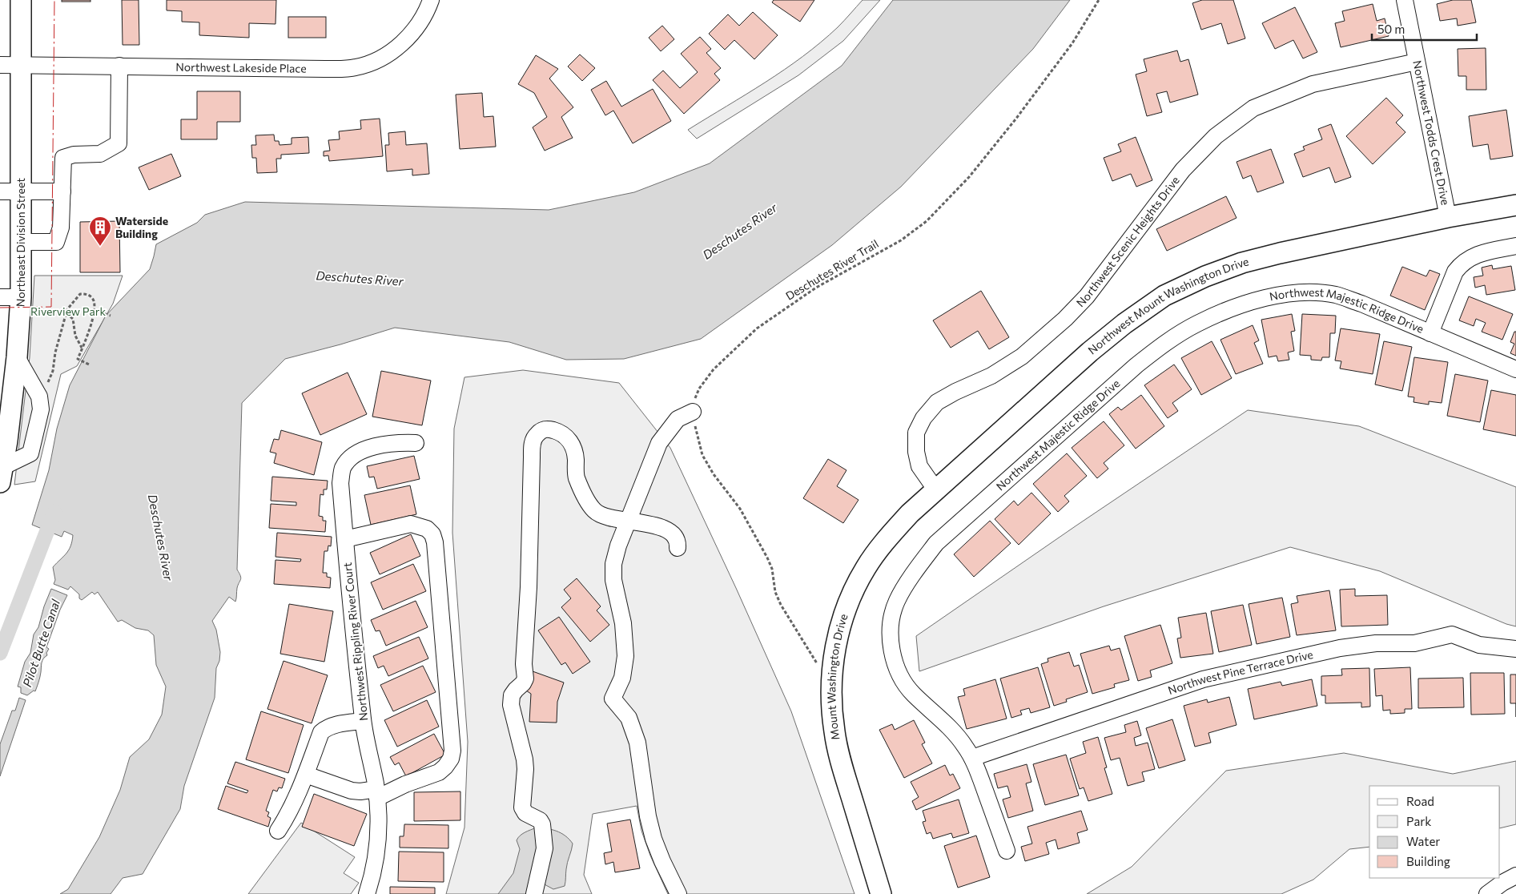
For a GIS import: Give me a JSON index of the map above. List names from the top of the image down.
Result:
{
  "streets": {
    "main road": ["Northeast Division Street", "Northwest Mount Washington Drive", "Mount Washington Drive"],
    "street": [
      "Northwest Lakeside Place",
      "Northwest Todds Crest Drive",
      "Northwest Scenic Heights Drive",
      "Northwest Majestic Ridge Drive",
      "Northwest Rippling River Court",
      "Northwest Pine Terrace Drive"
    ],
    "path": ["Deschutes River Trail"]
  },
  "crossings": [
    ["Northwest Lakeside Place", "Northeast Division Street"],
    ["Northwest Todds Crest Drive", "Northwest Scenic Heights Drive"],
    ["Northwest Todds Crest Drive", "Northwest Mount Washington Drive"],
    ["Northwest Scenic Heights Drive", "Northwest Mount Washington Drive"],
    ["Deschutes River Trail", "Mount Washington Drive"],
    ["Northwest Mount Washington Drive", "Mount Washington Drive"],
    ["Northwest Majestic Ridge Drive", "Northwest Pine Terrace Drive"]
  ],
  "water": ["Deschutes River", "Pilot Butte Canal"],
  "parks": ["Riverview Park"],
  "places": {
    "building": ["Waterside Building"]
  },
  "legend": [
    "Road",
    "Park",
    "Water",
    "Building"
  ],
  "scale_bar": "50 m"
}
